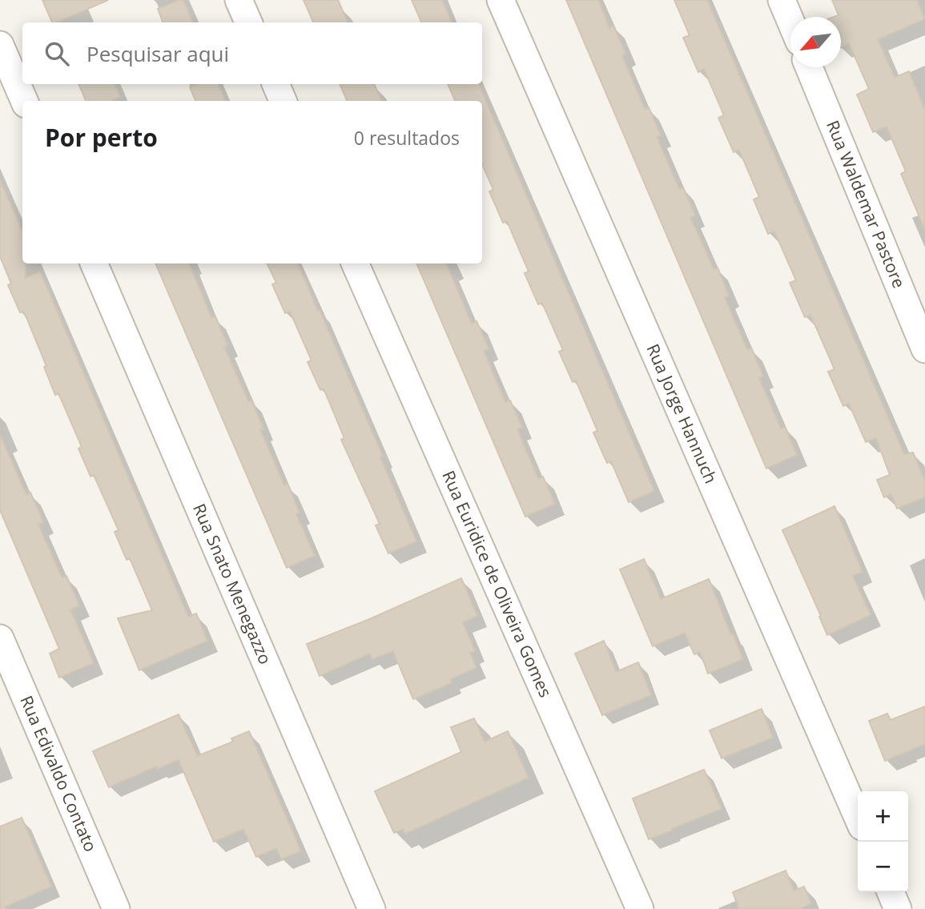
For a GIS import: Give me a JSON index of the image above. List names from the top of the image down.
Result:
{
  "streets": {
    "street": [
      "Rua Waldemar Pastore",
      "Rua Jorge Hannuch",
      "Rua Snato Menegazzo",
      "Rua Euridice de Oliveira Gomes",
      "Rua Edivaldo Contato"
    ]
  },
  "north": "bottom left",
  "page": {
    "search": "Pesquisar aqui",
    "heading": ["Por perto", "0 resultados"],
    "map_buttons": ["+", "−"]
  }
}
